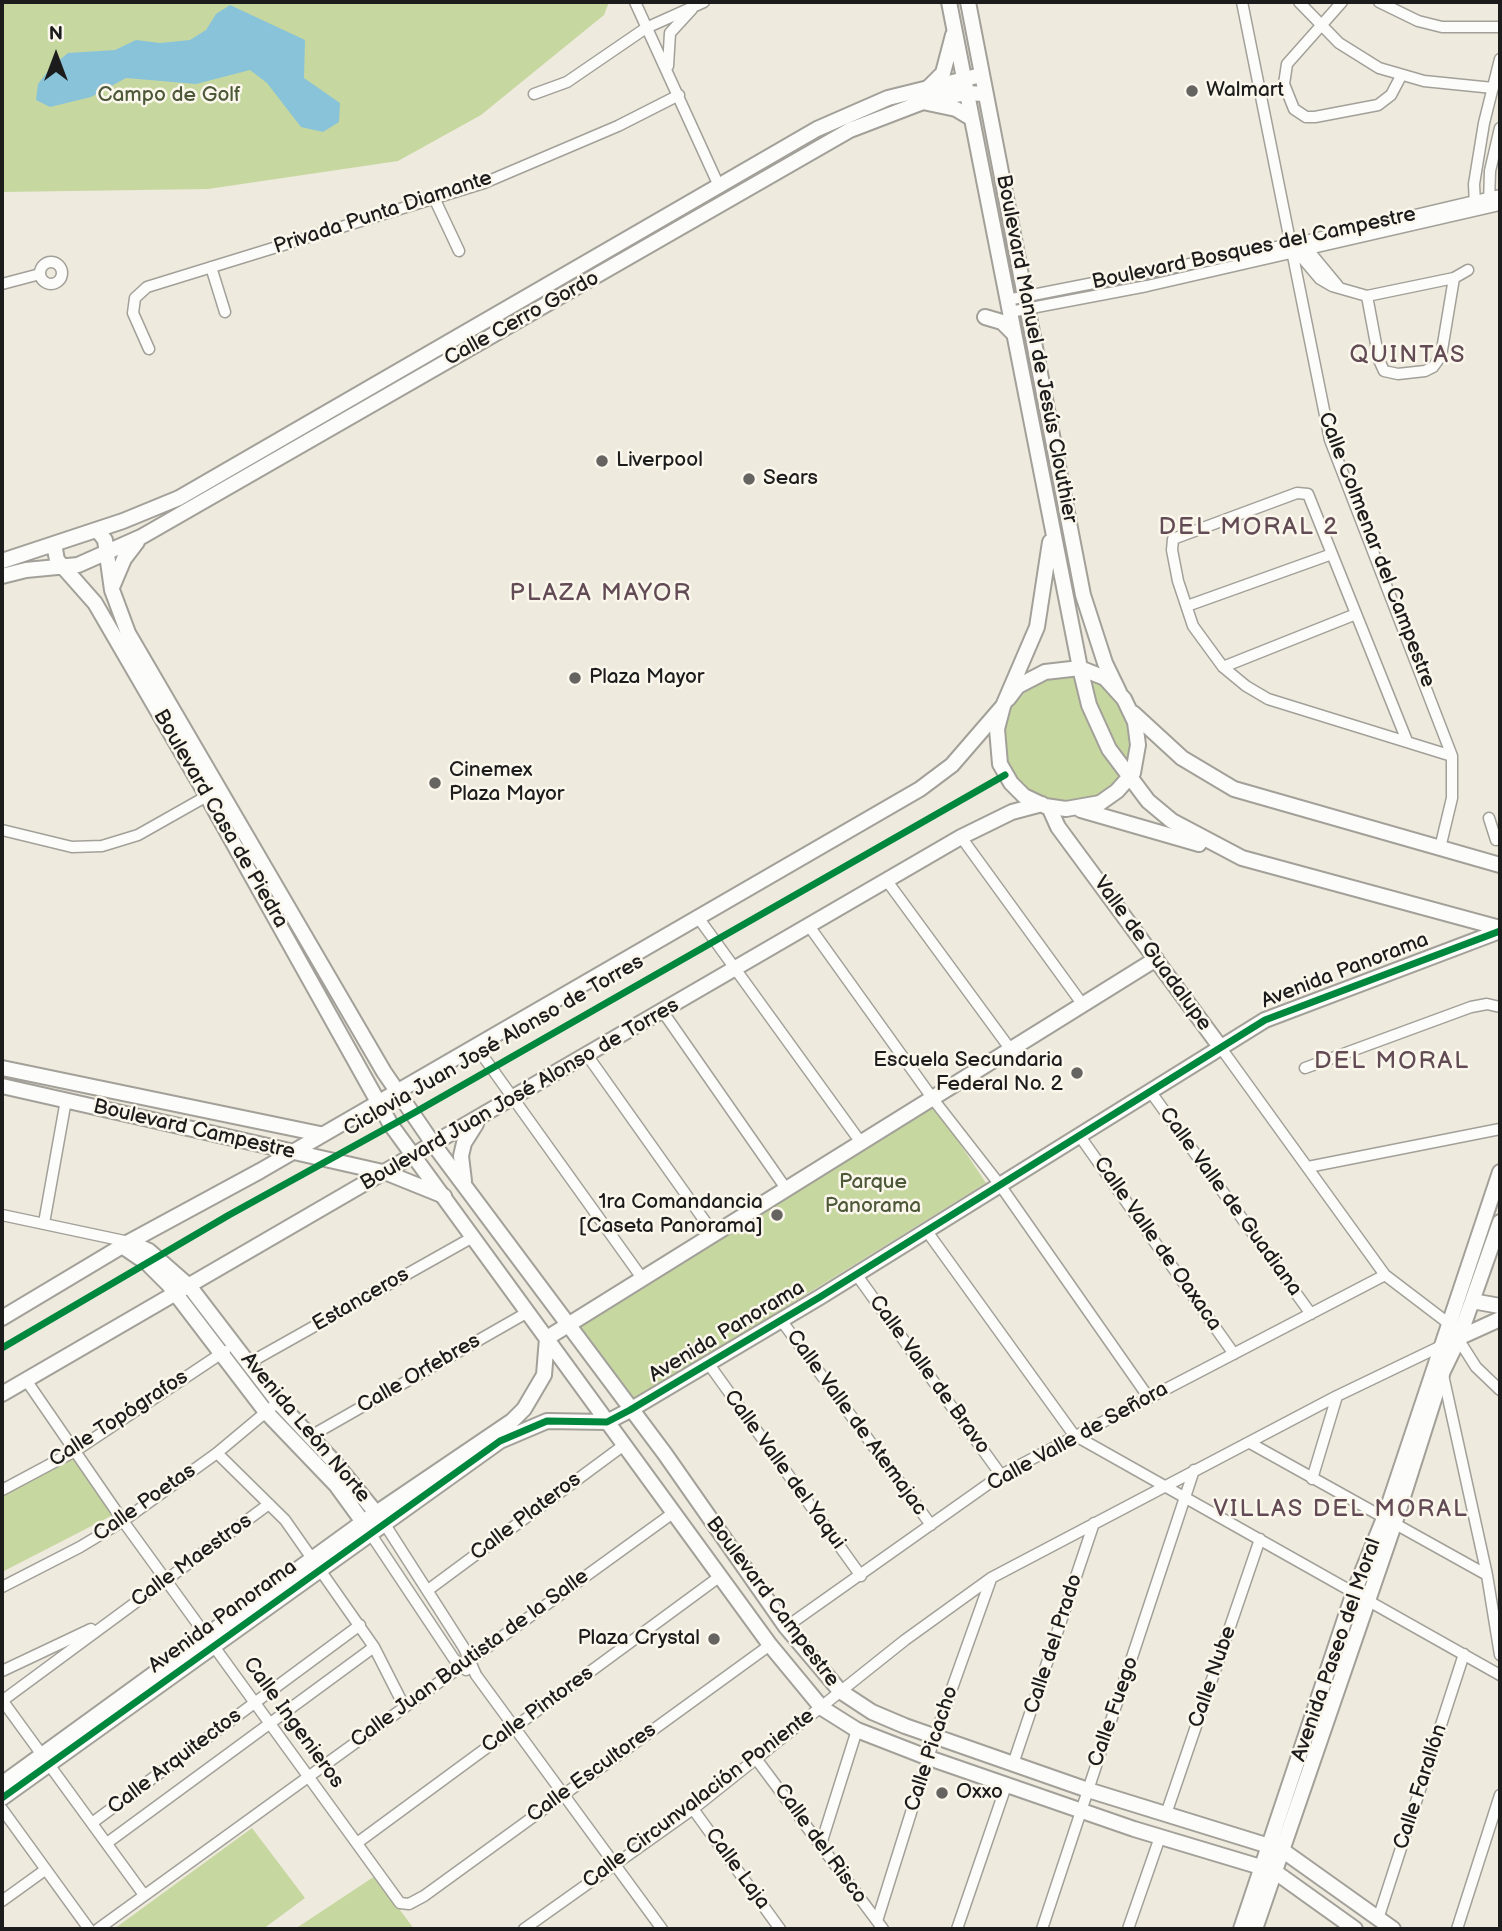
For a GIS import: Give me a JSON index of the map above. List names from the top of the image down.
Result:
{
  "streets": {
    "main road": [
      "Calle Cerro Gordo",
      "Boulevard Manuel de Jesús Clouthier",
      "Boulevard Casa de Piedra",
      "Valle de Guadalupe",
      "Avenida Panorama",
      "Boulevard Juan José Alonso de Torres",
      "Boulevard Campestre",
      "Avenida León Norte",
      "Avenida Paseo del Moral"
    ],
    "street": [
      "Privada Punta Diamante",
      "Boulevard Bosques del Campestre",
      "Calle Colmenar del Campestre",
      "Calle Valle de Guadiana",
      "Calle Valle de Oaxaca",
      "Estanceros",
      "Calle Orfebres",
      "Calle Valle de Bravo",
      "Calle Topógrafos",
      "Calle Valle de Atemajac",
      "Calle Valle de Señora",
      "Calle Valle del Yaqui",
      "Calle Poetas",
      "Calle Plateros",
      "Calle Maestros",
      "Calle del Prado",
      "Calle Juan Bautista de la Salle",
      "Calle Nube",
      "Calle Pintores",
      "Calle Fuego",
      "Calle Ingenieros",
      "Calle Picacho",
      "Calle Arquitectos",
      "Calle Escultores",
      "Calle Farallón",
      "Calle Circunvalación Poniente",
      "Calle del Risco",
      "Calle Laja"
    ],
    "cycle path": ["Ciclovia Juan José Alonso de Torres"]
  },
  "crossings": [
    ["Boulevard Bosques del Campestre", "Boulevard Manuel de Jesús Clouthier"],
    ["Boulevard Bosques del Campestre", "Calle Colmenar del Campestre"],
    ["Calle Cerro Gordo", "Boulevard Manuel de Jesús Clouthier"],
    ["Calle Cerro Gordo", "Boulevard Casa de Piedra"],
    ["Boulevard Manuel de Jesús Clouthier", "Valle de Guadalupe"],
    ["Boulevard Manuel de Jesús Clouthier", "Boulevard Juan José Alonso de Torres"],
    ["Boulevard Casa de Piedra", "Boulevard Campestre"],
    ["Valle de Guadalupe", "Avenida Panorama"],
    ["Valle de Guadalupe", "Boulevard Juan José Alonso de Torres"],
    ["Valle de Guadalupe", "Calle Valle de Señora"],
    ["Valle de Guadalupe", "Avenida Paseo del Moral"],
    ["Avenida Panorama", "Boulevard Campestre"],
    ["Avenida Panorama", "Calle Valle de Guadiana"],
    ["Avenida Panorama", "Calle Valle de Oaxaca"],
    ["Avenida Panorama", "Calle Valle de Bravo"],
    ["Avenida Panorama", "Calle Valle de Atemajac"],
    ["Avenida Panorama", "Avenida León Norte"],
    ["Avenida Panorama", "Calle Valle del Yaqui"],
    ["Avenida Panorama", "Calle Ingenieros"],
    ["Boulevard Juan José Alonso de Torres", "Boulevard Campestre"],
    ["Boulevard Juan José Alonso de Torres", "Avenida León Norte"],
    ["Boulevard Juan José Alonso de Torres", "Calle Ingenieros"],
    ["Boulevard Campestre", "Estanceros"],
    ["Boulevard Campestre", "Calle Orfebres"],
    ["Boulevard Campestre", "Calle Valle de Señora"],
    ["Boulevard Campestre", "Calle Plateros"],
    ["Boulevard Campestre", "Calle del Prado"],
    ["Boulevard Campestre", "Avenida Paseo del Moral"],
    ["Boulevard Campestre", "Calle Juan Bautista de la Salle"],
    ["Boulevard Campestre", "Calle Nube"],
    ["Boulevard Campestre", "Calle Pintores"],
    ["Boulevard Campestre", "Calle Fuego"],
    ["Boulevard Campestre", "Calle Picacho"],
    ["Boulevard Campestre", "Calle Escultores"],
    ["Boulevard Campestre", "Calle Farallón"],
    ["Boulevard Campestre", "Calle Circunvalación Poniente"],
    ["Calle Valle de Guadiana", "Calle Valle de Señora"],
    ["Calle Valle de Oaxaca", "Calle Valle de Señora"],
    ["Estanceros", "Avenida León Norte"],
    ["Calle Orfebres", "Avenida León Norte"],
    ["Calle Valle de Bravo", "Calle Valle de Señora"],
    ["Calle Topógrafos", "Avenida León Norte"],
    ["Calle Topógrafos", "Calle Ingenieros"],
    ["Calle Valle de Atemajac", "Calle Valle de Señora"],
    ["Avenida León Norte", "Calle Poetas"],
    ["Avenida León Norte", "Calle Plateros"],
    ["Avenida León Norte", "Calle Juan Bautista de la Salle"],
    ["Avenida León Norte", "Calle Pintores"],
    ["Avenida León Norte", "Calle Escultores"],
    ["Avenida León Norte", "Calle Circunvalación Poniente"],
    ["Calle Valle de Señora", "Calle Valle del Yaqui"],
    ["Calle Poetas", "Calle Ingenieros"],
    ["Calle Maestros", "Calle Ingenieros"],
    ["Calle del Prado", "Calle Circunvalación Poniente"],
    ["Avenida Paseo del Moral", "Calle Circunvalación Poniente"],
    ["Calle Juan Bautista de la Salle", "Calle Ingenieros"],
    ["Calle Pintores", "Calle Ingenieros"],
    ["Calle Ingenieros", "Calle Arquitectos"],
    ["Calle Ingenieros", "Calle Escultores"],
    ["Calle Picacho", "Calle Circunvalación Poniente"],
    ["Calle Picacho", "Calle del Risco"],
    ["Calle Circunvalación Poniente", "Calle del Risco"],
    ["Calle Circunvalación Poniente", "Calle Laja"]
  ],
  "districts": [
    "QUINTAS",
    "DEL MORAL 2",
    "PLAZA MAYOR",
    "DEL MORAL",
    "VILLAS DEL MORAL"
  ],
  "parks": ["Campo de Golf", "Parque Panorama"],
  "places": [
    "Walmart",
    "Liverpool",
    "Sears",
    "Plaza Mayor",
    "Cinemex Plaza Mayor",
    "Escuela Secundaria Federal No. 2",
    "1ra Comandancia [Caseta Panorama]",
    "Plaza Crystal",
    "Oxxo"
  ],
  "north": "top"
}
